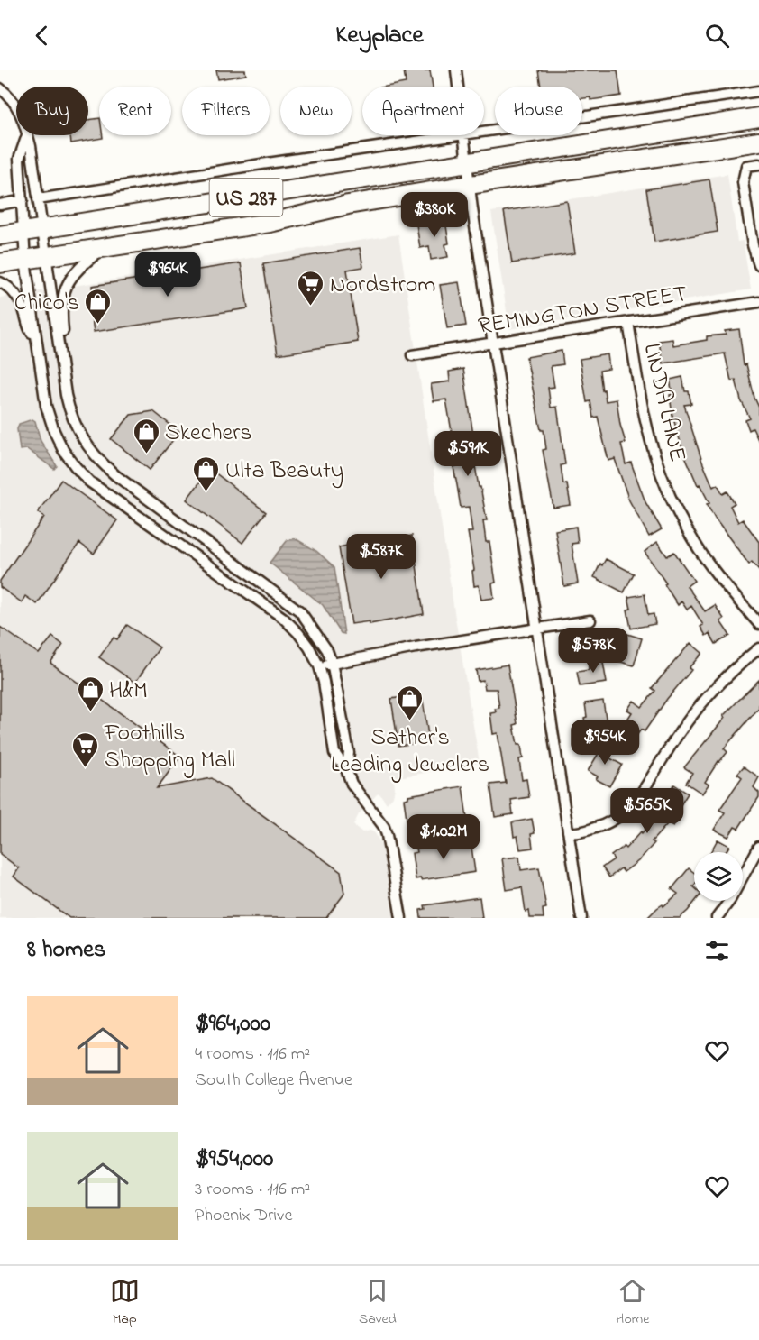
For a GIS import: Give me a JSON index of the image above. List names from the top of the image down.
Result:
{
  "streets": {
    "highway": ["US 287"],
    "street": ["REMINGTON STREET", "LINDA LANE"]
  },
  "crossings": [
    ["REMINGTON STREET", "LINDA LANE"]
  ],
  "places": {
    "supermarket": ["Nordstrom", "Foothills Shopping Mall"],
    "shop": [
      "Chico's",
      "Skechers",
      "Ulta Beauty",
      "H&M",
      "Sather's Leading Jewelers"
    ]
  },
  "page": {
    "header": "Keyplace",
    "chip": [
      "Buy",
      "Rent",
      "Filters",
      "New",
      "Apartment",
      "House"
    ],
    "price": [
      "$380K",
      "$964K",
      "$591K",
      "$587K",
      "$578K",
      "$954K",
      "$565K",
      "$1.02M"
    ],
    "heading": "8 homes",
    "list": [
      {
        "name": "$964,000",
        "note": "4 rooms · 116 m² · South College Avenue"
      },
      {
        "name": "$954,000",
        "note": "3 rooms · 116 m² · Phoenix Drive"
      }
    ],
    "tabs": ["Map", "Saved", "Home"]
  }
}
